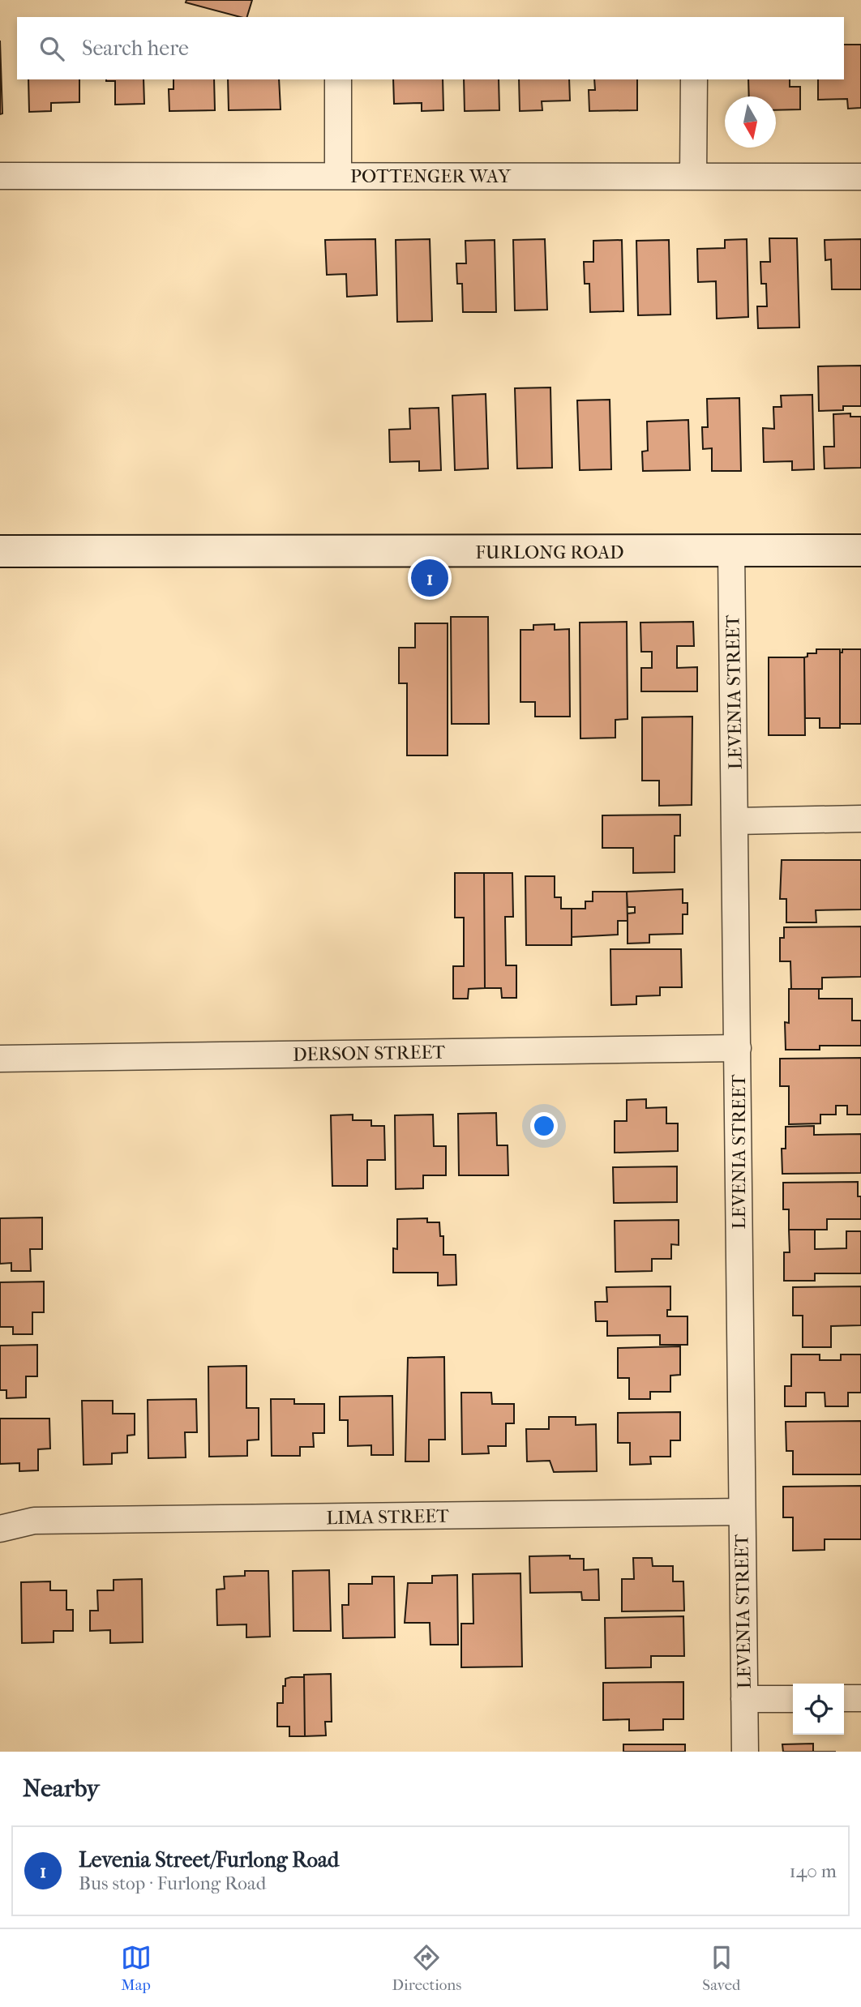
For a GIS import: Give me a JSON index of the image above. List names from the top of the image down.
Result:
{
  "streets": {
    "main road": ["FURLONG ROAD"],
    "street": [
      "POTTENGER WAY",
      "LEVENIA STREET",
      "DERSON STREET",
      "LIMA STREET"
    ]
  },
  "crossings": [
    ["FURLONG ROAD", "LEVENIA STREET"],
    ["LEVENIA STREET", "DERSON STREET"],
    ["LEVENIA STREET", "LIMA STREET"]
  ],
  "north": "bottom",
  "page": {
    "search": "Search here",
    "pins": "1",
    "heading": "Nearby",
    "list": [
      {
        "mark": "1",
        "name": "Levenia Street/Furlong Road",
        "note": "Bus stop · Furlong Road",
        "value": "140 m"
      }
    ],
    "nav": ["Map", "Directions", "Saved"]
  }
}
